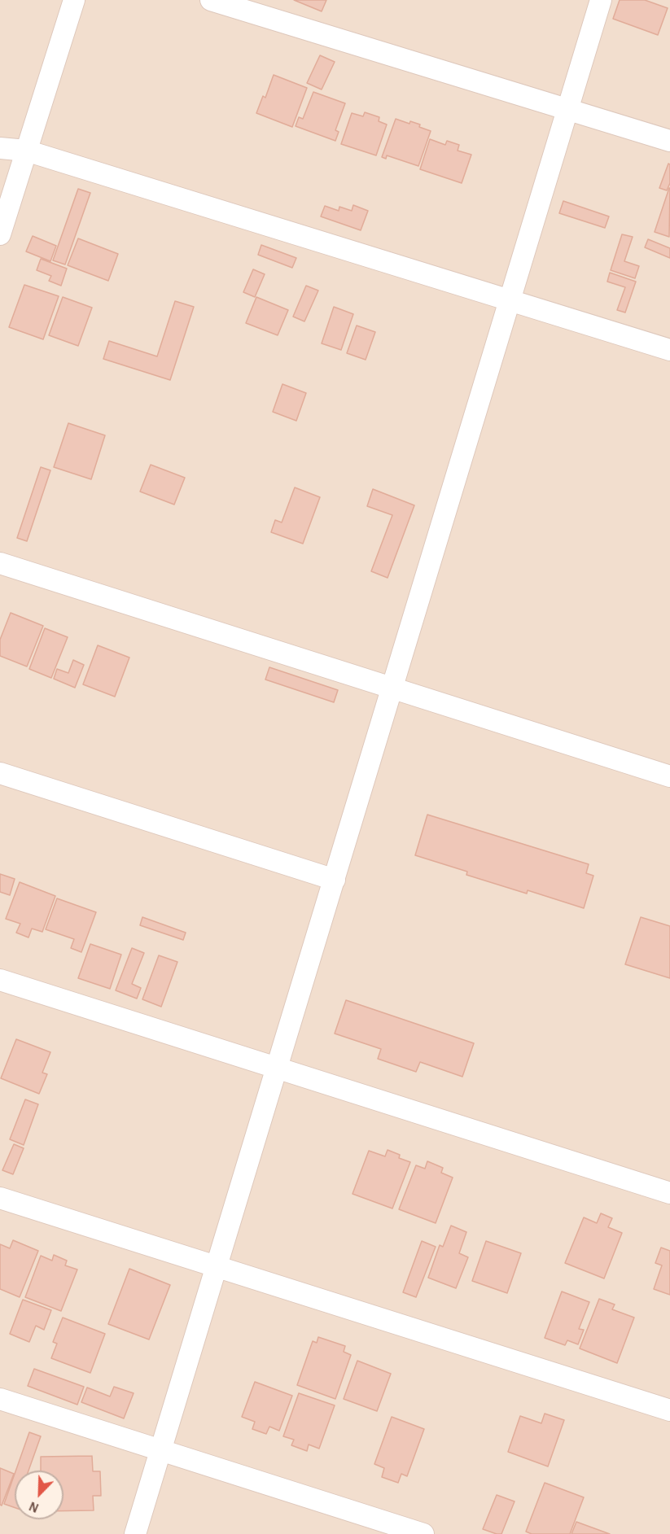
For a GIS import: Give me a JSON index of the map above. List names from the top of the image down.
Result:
{
  "north": "bottom left"
}
